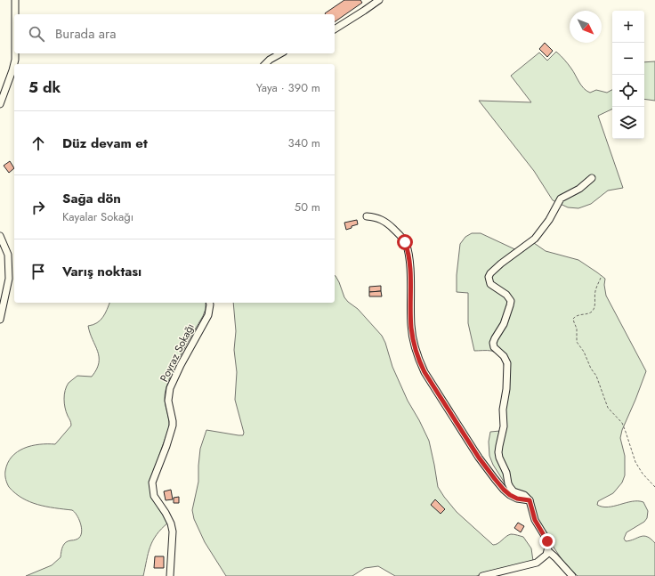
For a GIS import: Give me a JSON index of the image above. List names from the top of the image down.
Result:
{
  "streets": {
    "street": ["Poyraz Sokağı"]
  },
  "north": "bottom right",
  "page": {
    "map_buttons": ["+", "−"],
    "search": "Burada ara",
    "heading": ["5 dk", "Yaya · 390 m"],
    "list": [
      ["Düz devam et", "340 m"],
      ["Sağa dön", "Kayalar Sokağı", "50 m"],
      "Varış noktası"
    ]
  }
}
